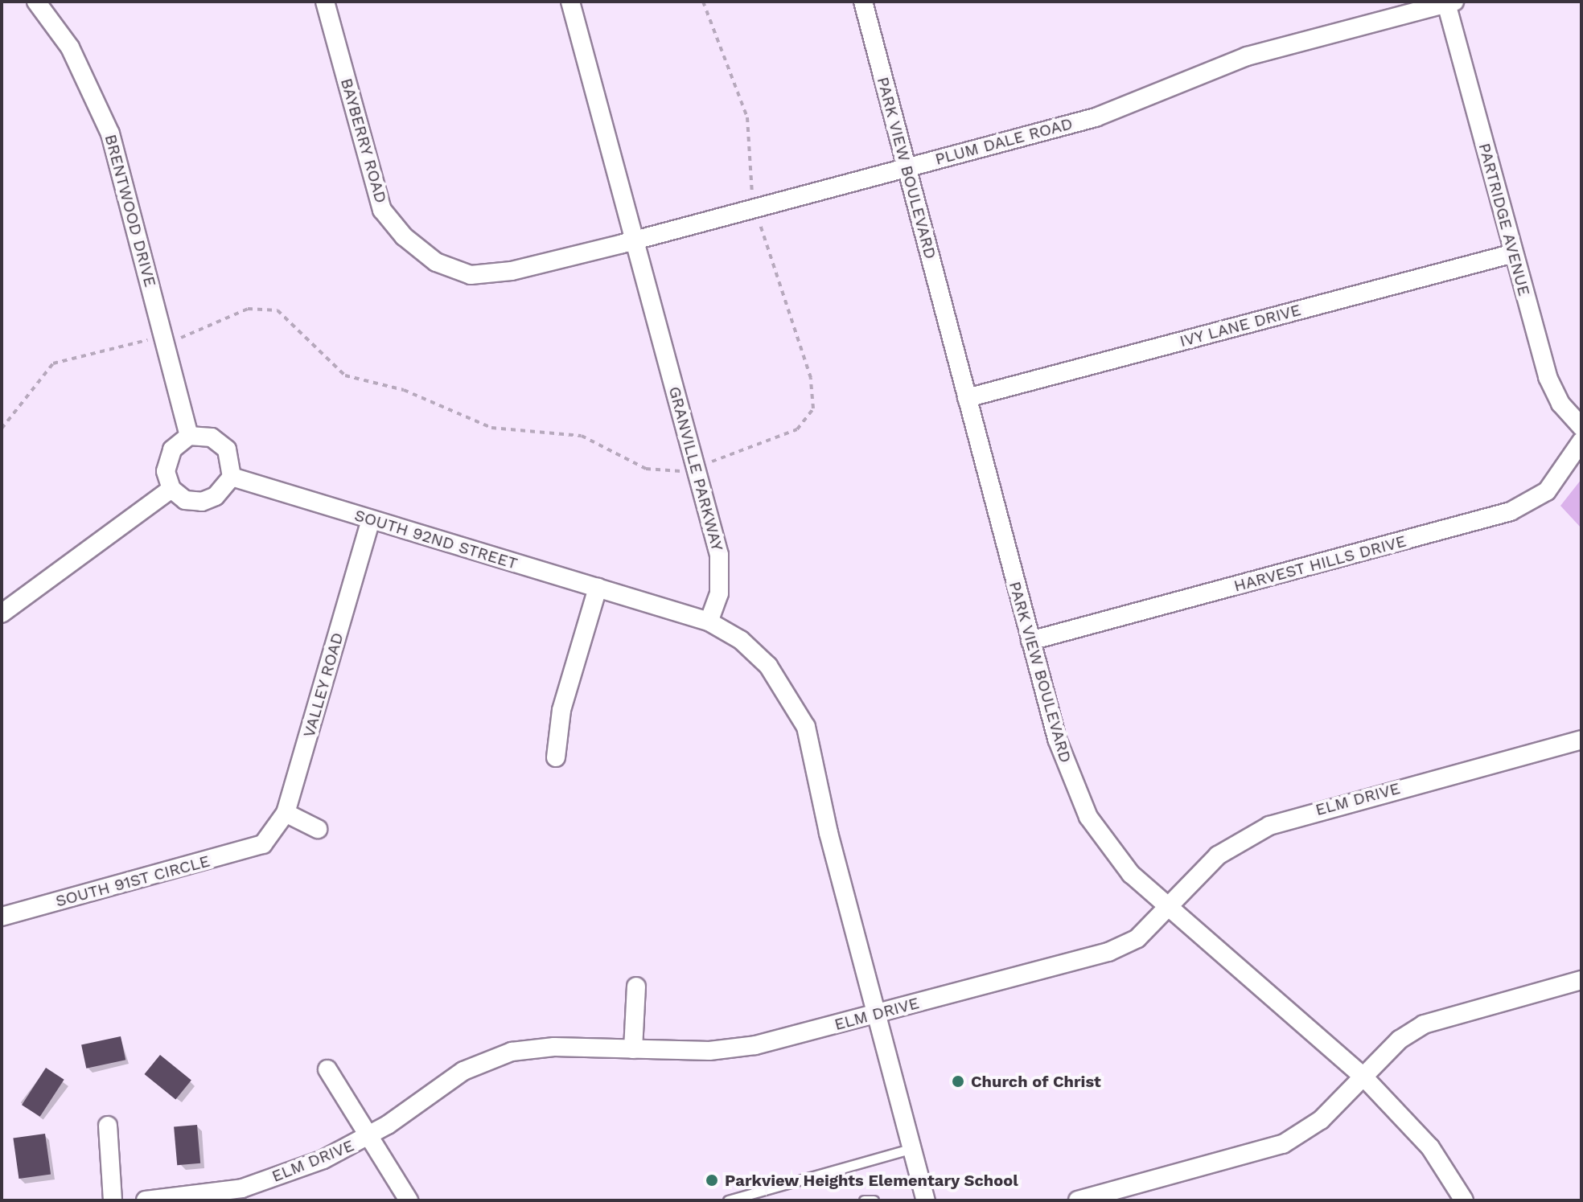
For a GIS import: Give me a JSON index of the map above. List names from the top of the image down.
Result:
{
  "streets": {
    "street": [
      "BAYBERRY ROAD",
      "PLUM DALE ROAD",
      "PARK VIEW BOULEVARD",
      "BRENTWOOD DRIVE",
      "PARTRIDGE AVENUE",
      "IVY LANE DRIVE",
      "GRANVILLE PARKWAY",
      "SOUTH 92ND STREET",
      "HARVEST HILLS DRIVE",
      "VALLEY ROAD",
      "ELM DRIVE",
      "SOUTH 91ST CIRCLE"
    ]
  },
  "crossings": [
    ["BAYBERRY ROAD", "PLUM DALE ROAD"],
    ["PLUM DALE ROAD", "PARK VIEW BOULEVARD"],
    ["PLUM DALE ROAD", "PARTRIDGE AVENUE"],
    ["PLUM DALE ROAD", "GRANVILLE PARKWAY"],
    ["PARK VIEW BOULEVARD", "IVY LANE DRIVE"],
    ["PARK VIEW BOULEVARD", "HARVEST HILLS DRIVE"],
    ["PARK VIEW BOULEVARD", "ELM DRIVE"],
    ["BRENTWOOD DRIVE", "SOUTH 92ND STREET"],
    ["PARTRIDGE AVENUE", "IVY LANE DRIVE"],
    ["GRANVILLE PARKWAY", "SOUTH 92ND STREET"],
    ["SOUTH 92ND STREET", "VALLEY ROAD"],
    ["VALLEY ROAD", "SOUTH 91ST CIRCLE"]
  ],
  "places": ["Church of Christ", "Parkview Heights Elementary School"]
}
